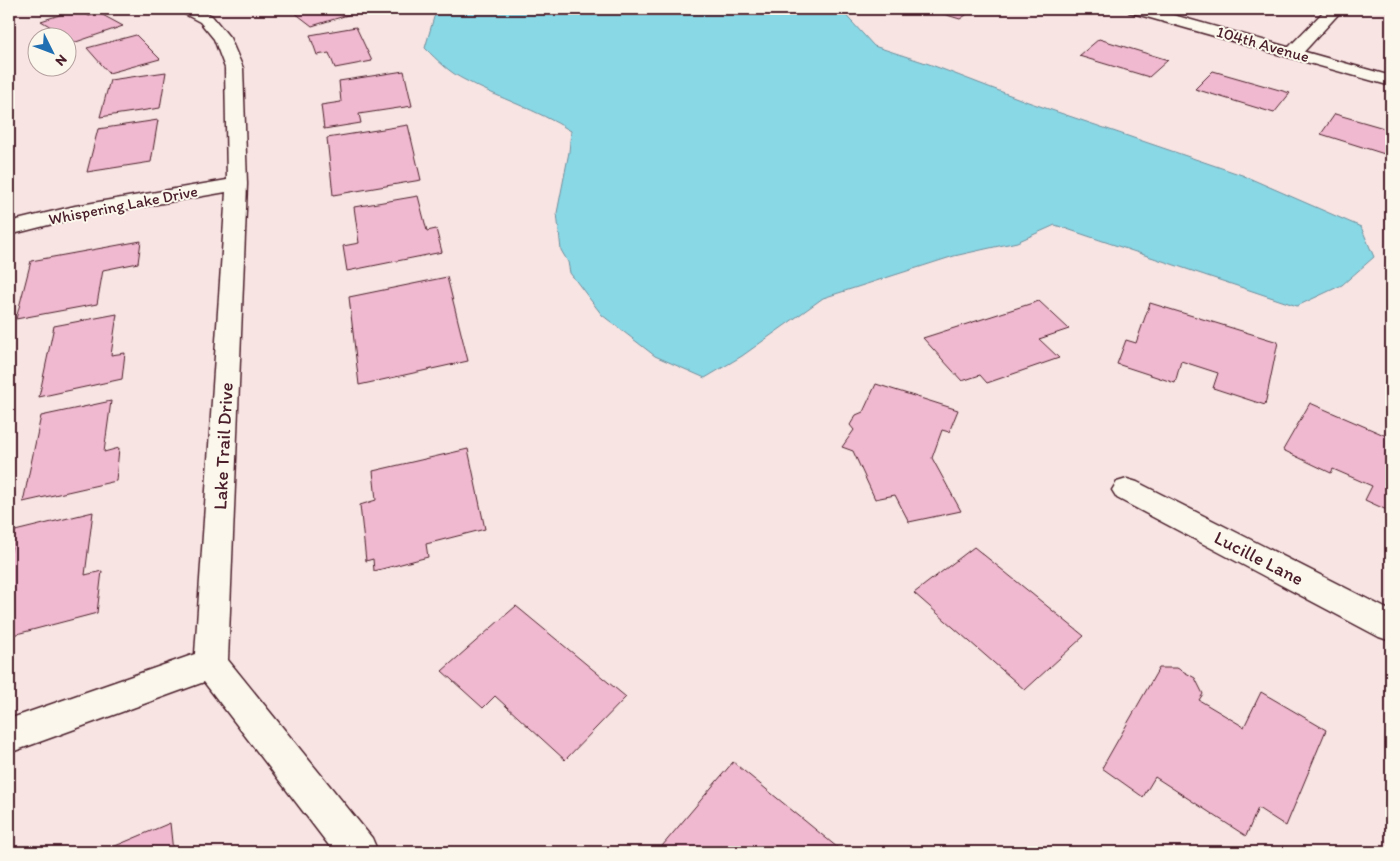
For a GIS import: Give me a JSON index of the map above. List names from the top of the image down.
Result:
{
  "streets": {
    "street": [
      "104th Avenue",
      "Whispering Lake Drive",
      "Lake Trail Drive",
      "Lucille Lane"
    ]
  },
  "crossings": [
    ["Whispering Lake Drive", "Lake Trail Drive"]
  ],
  "north": "bottom right"
}
